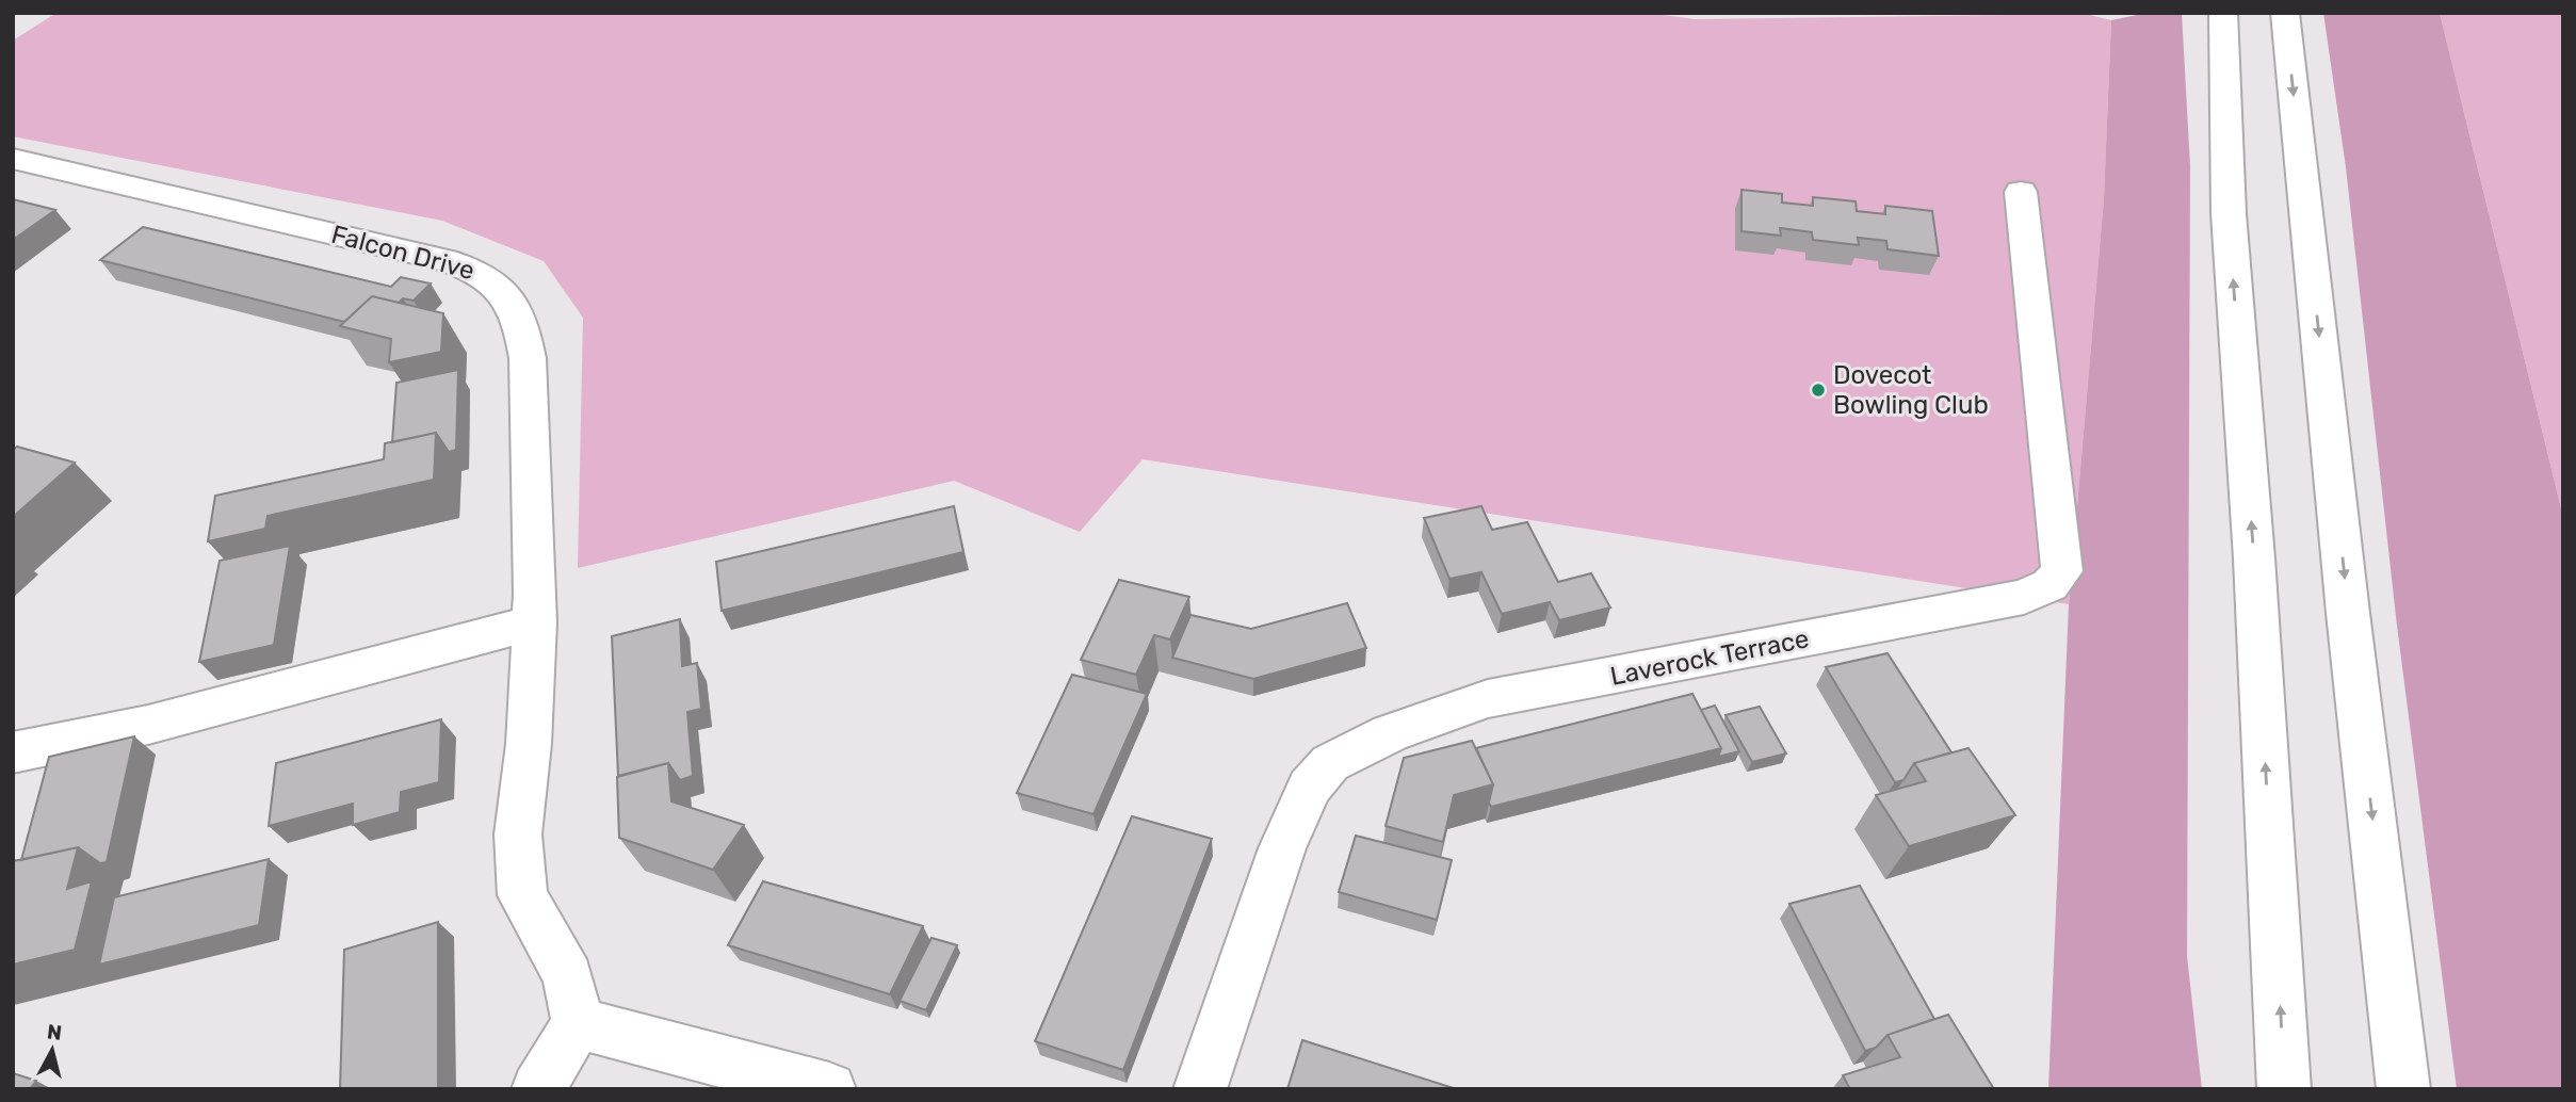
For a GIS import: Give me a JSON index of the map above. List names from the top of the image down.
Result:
{
  "streets": {
    "main road": ["Falcon Drive", "Laverock Terrace"]
  },
  "places": ["Dovecot Bowling Club"],
  "north": "top"
}
